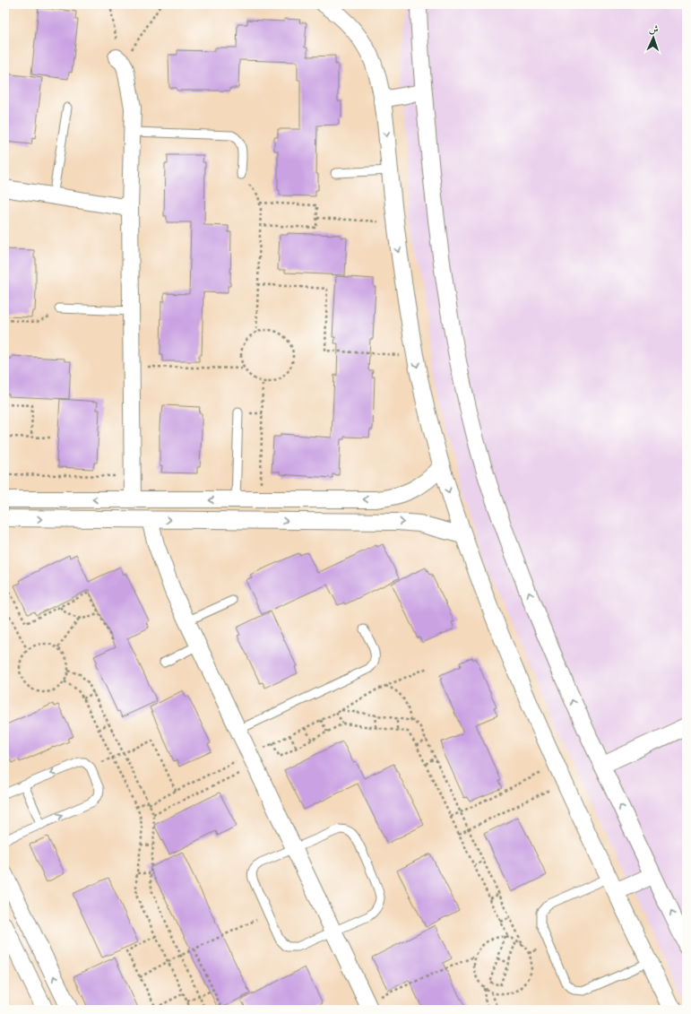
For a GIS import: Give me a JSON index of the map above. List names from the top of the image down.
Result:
{
  "north": "top"
}
